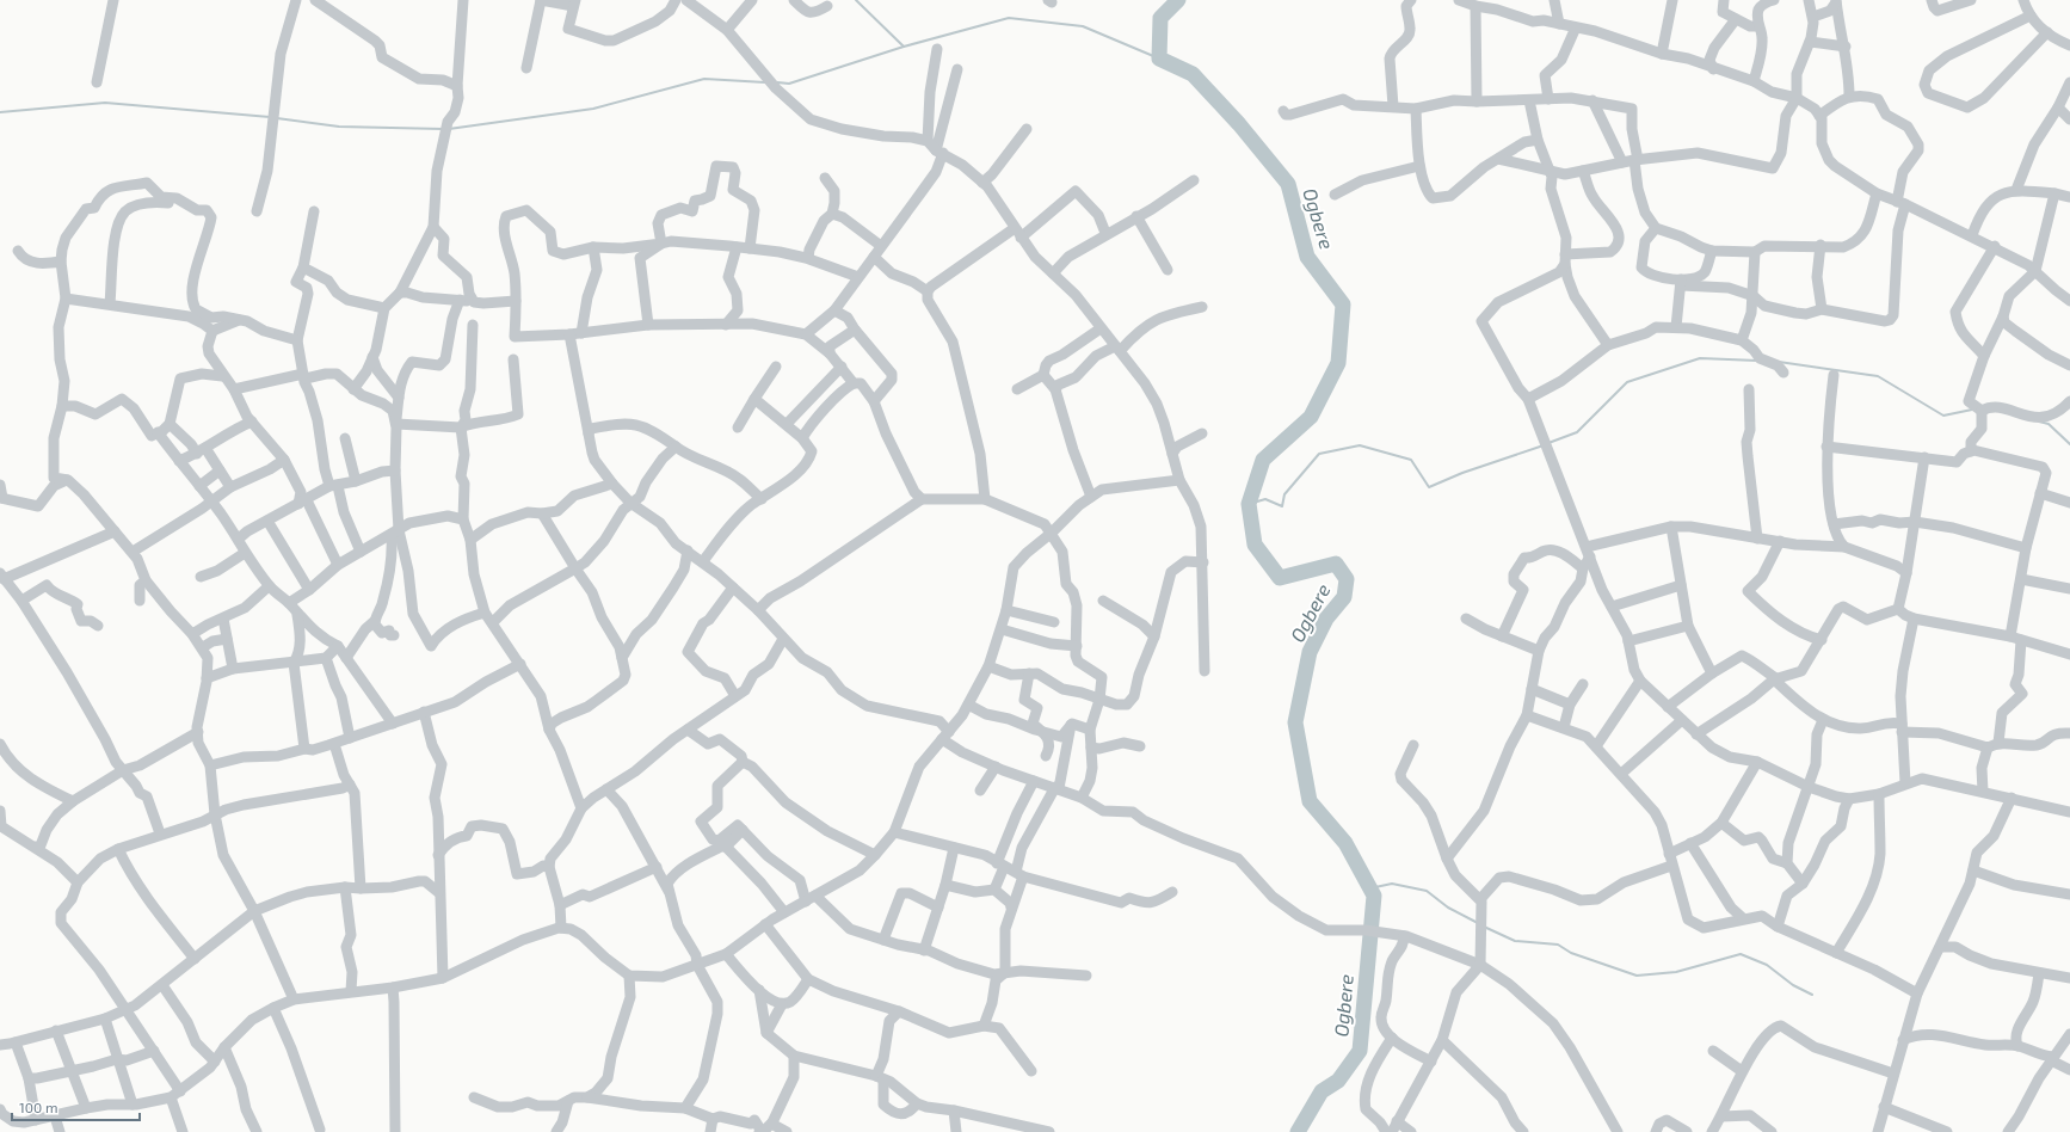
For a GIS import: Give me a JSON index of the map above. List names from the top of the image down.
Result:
{
  "water": ["Ogbere"],
  "scale_bar": "100 m"
}
